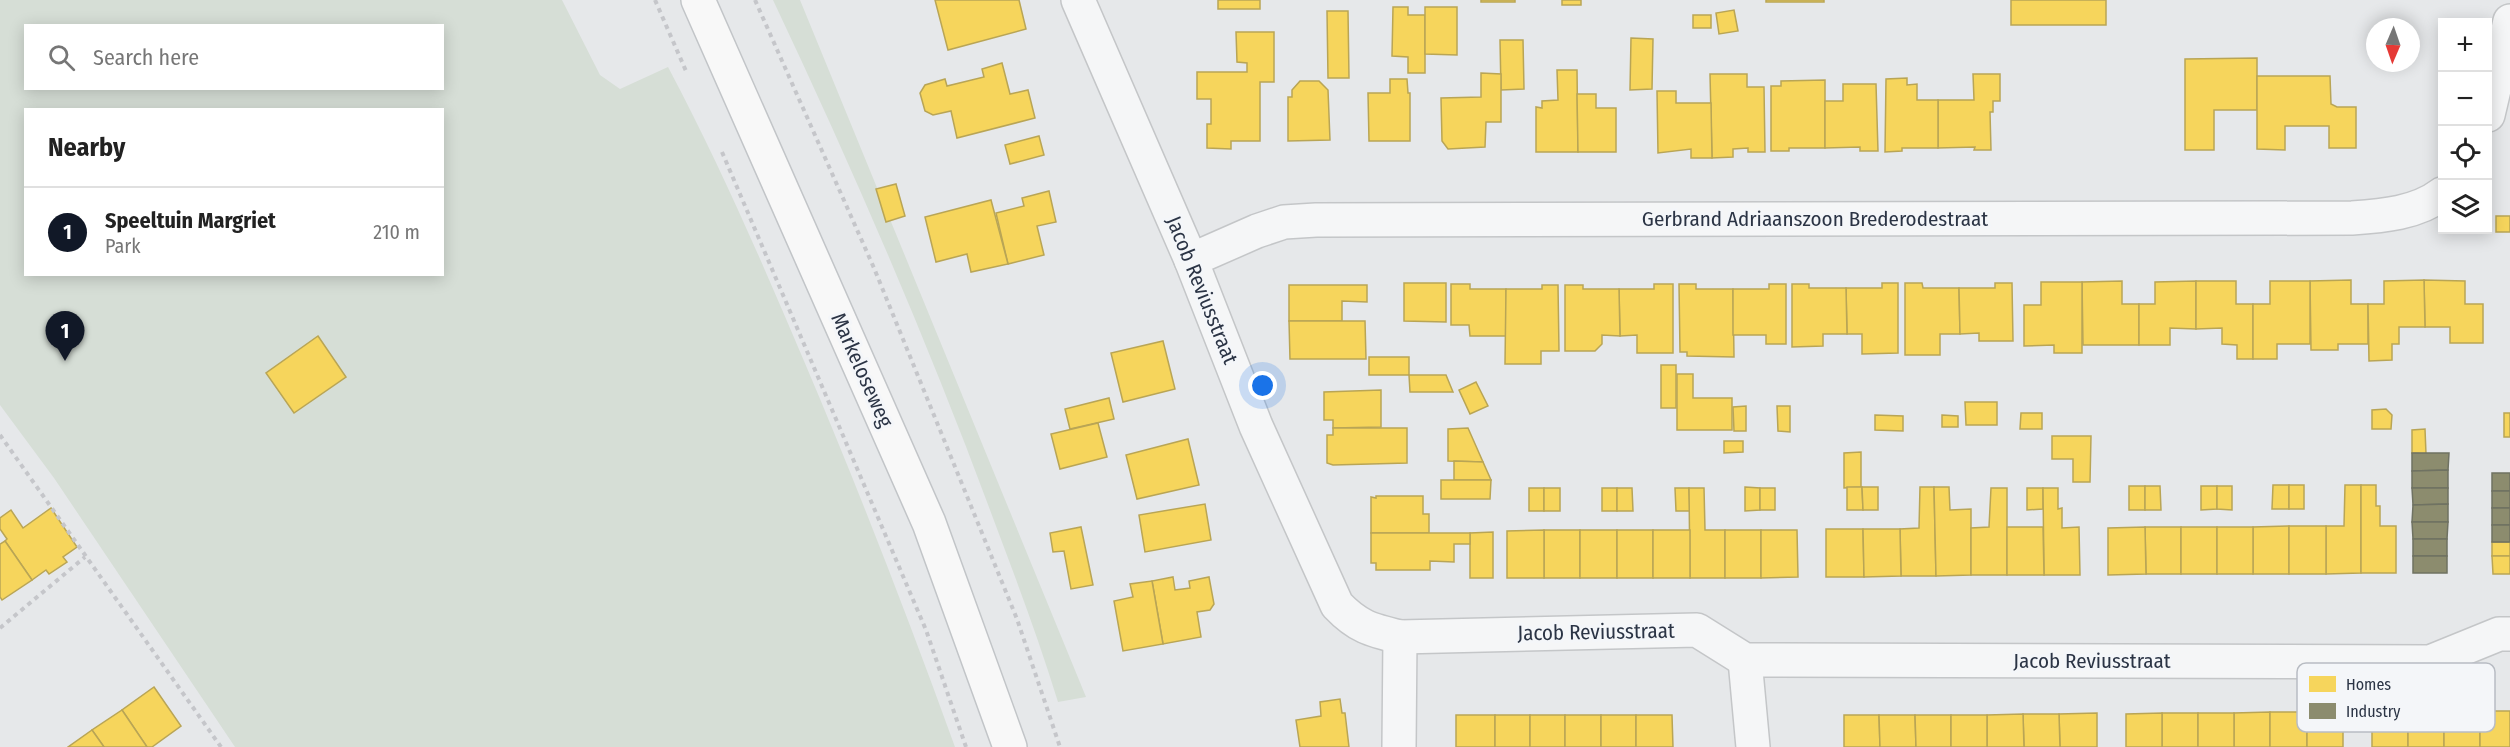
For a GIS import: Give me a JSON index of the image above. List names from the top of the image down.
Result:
{
  "streets": {
    "main road": ["Markeloseweg"],
    "street": ["Gerbrand Adriaanszoon Brederodestraat", "Jacob Reviusstraat"]
  },
  "crossings": [
    ["Gerbrand Adriaanszoon Brederodestraat", "Jacob Reviusstraat"]
  ],
  "legend": ["Homes", "Industry"],
  "north": "bottom",
  "page": {
    "map_buttons": ["+", "−"],
    "search": "Search here",
    "heading": "Nearby",
    "list": [
      {
        "mark": "1",
        "name": "Speeltuin Margriet",
        "note": "Park",
        "value": "210 m"
      }
    ],
    "pins": "1"
  }
}
